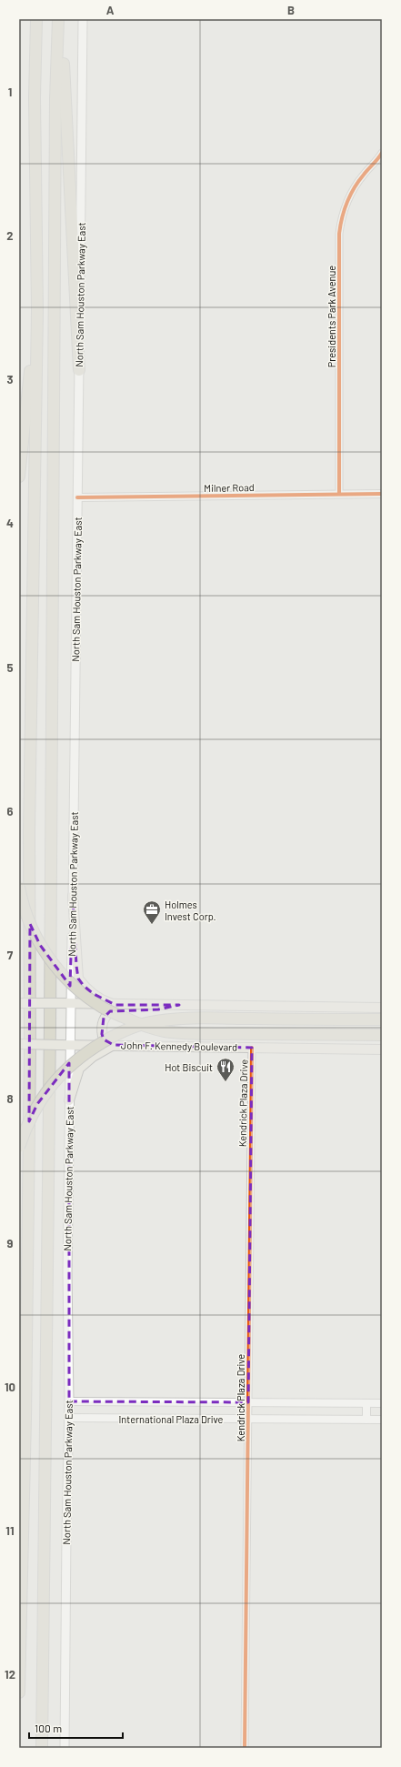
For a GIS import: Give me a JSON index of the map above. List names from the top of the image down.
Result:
{
  "streets": {
    "highway": ["North Sam Houston Parkway East"],
    "main road": ["John F. Kennedy Boulevard"],
    "street": [
      "Presidents Park Avenue",
      "Milner Road",
      "Kendrick Plaza Drive",
      "International Plaza Drive"
    ]
  },
  "crossings": [
    ["North Sam Houston Parkway East", "Milner Road"],
    ["North Sam Houston Parkway East", "John F. Kennedy Boulevard"],
    ["North Sam Houston Parkway East", "International Plaza Drive"],
    ["Presidents Park Avenue", "Milner Road"],
    ["John F. Kennedy Boulevard", "Kendrick Plaza Drive"],
    ["Kendrick Plaza Drive", "International Plaza Drive"]
  ],
  "places": {
    "office": ["Holmes Invest Corp."],
    "restaurant": ["Hot Biscuit"]
  },
  "scale_bar": "100 m",
  "grid": {
    "columns": ["A", "B"],
    "rows": [
      "1",
      "2",
      "3",
      "4",
      "5",
      "6",
      "7",
      "8",
      "9",
      "10",
      "11",
      "12"
    ]
  }
}
